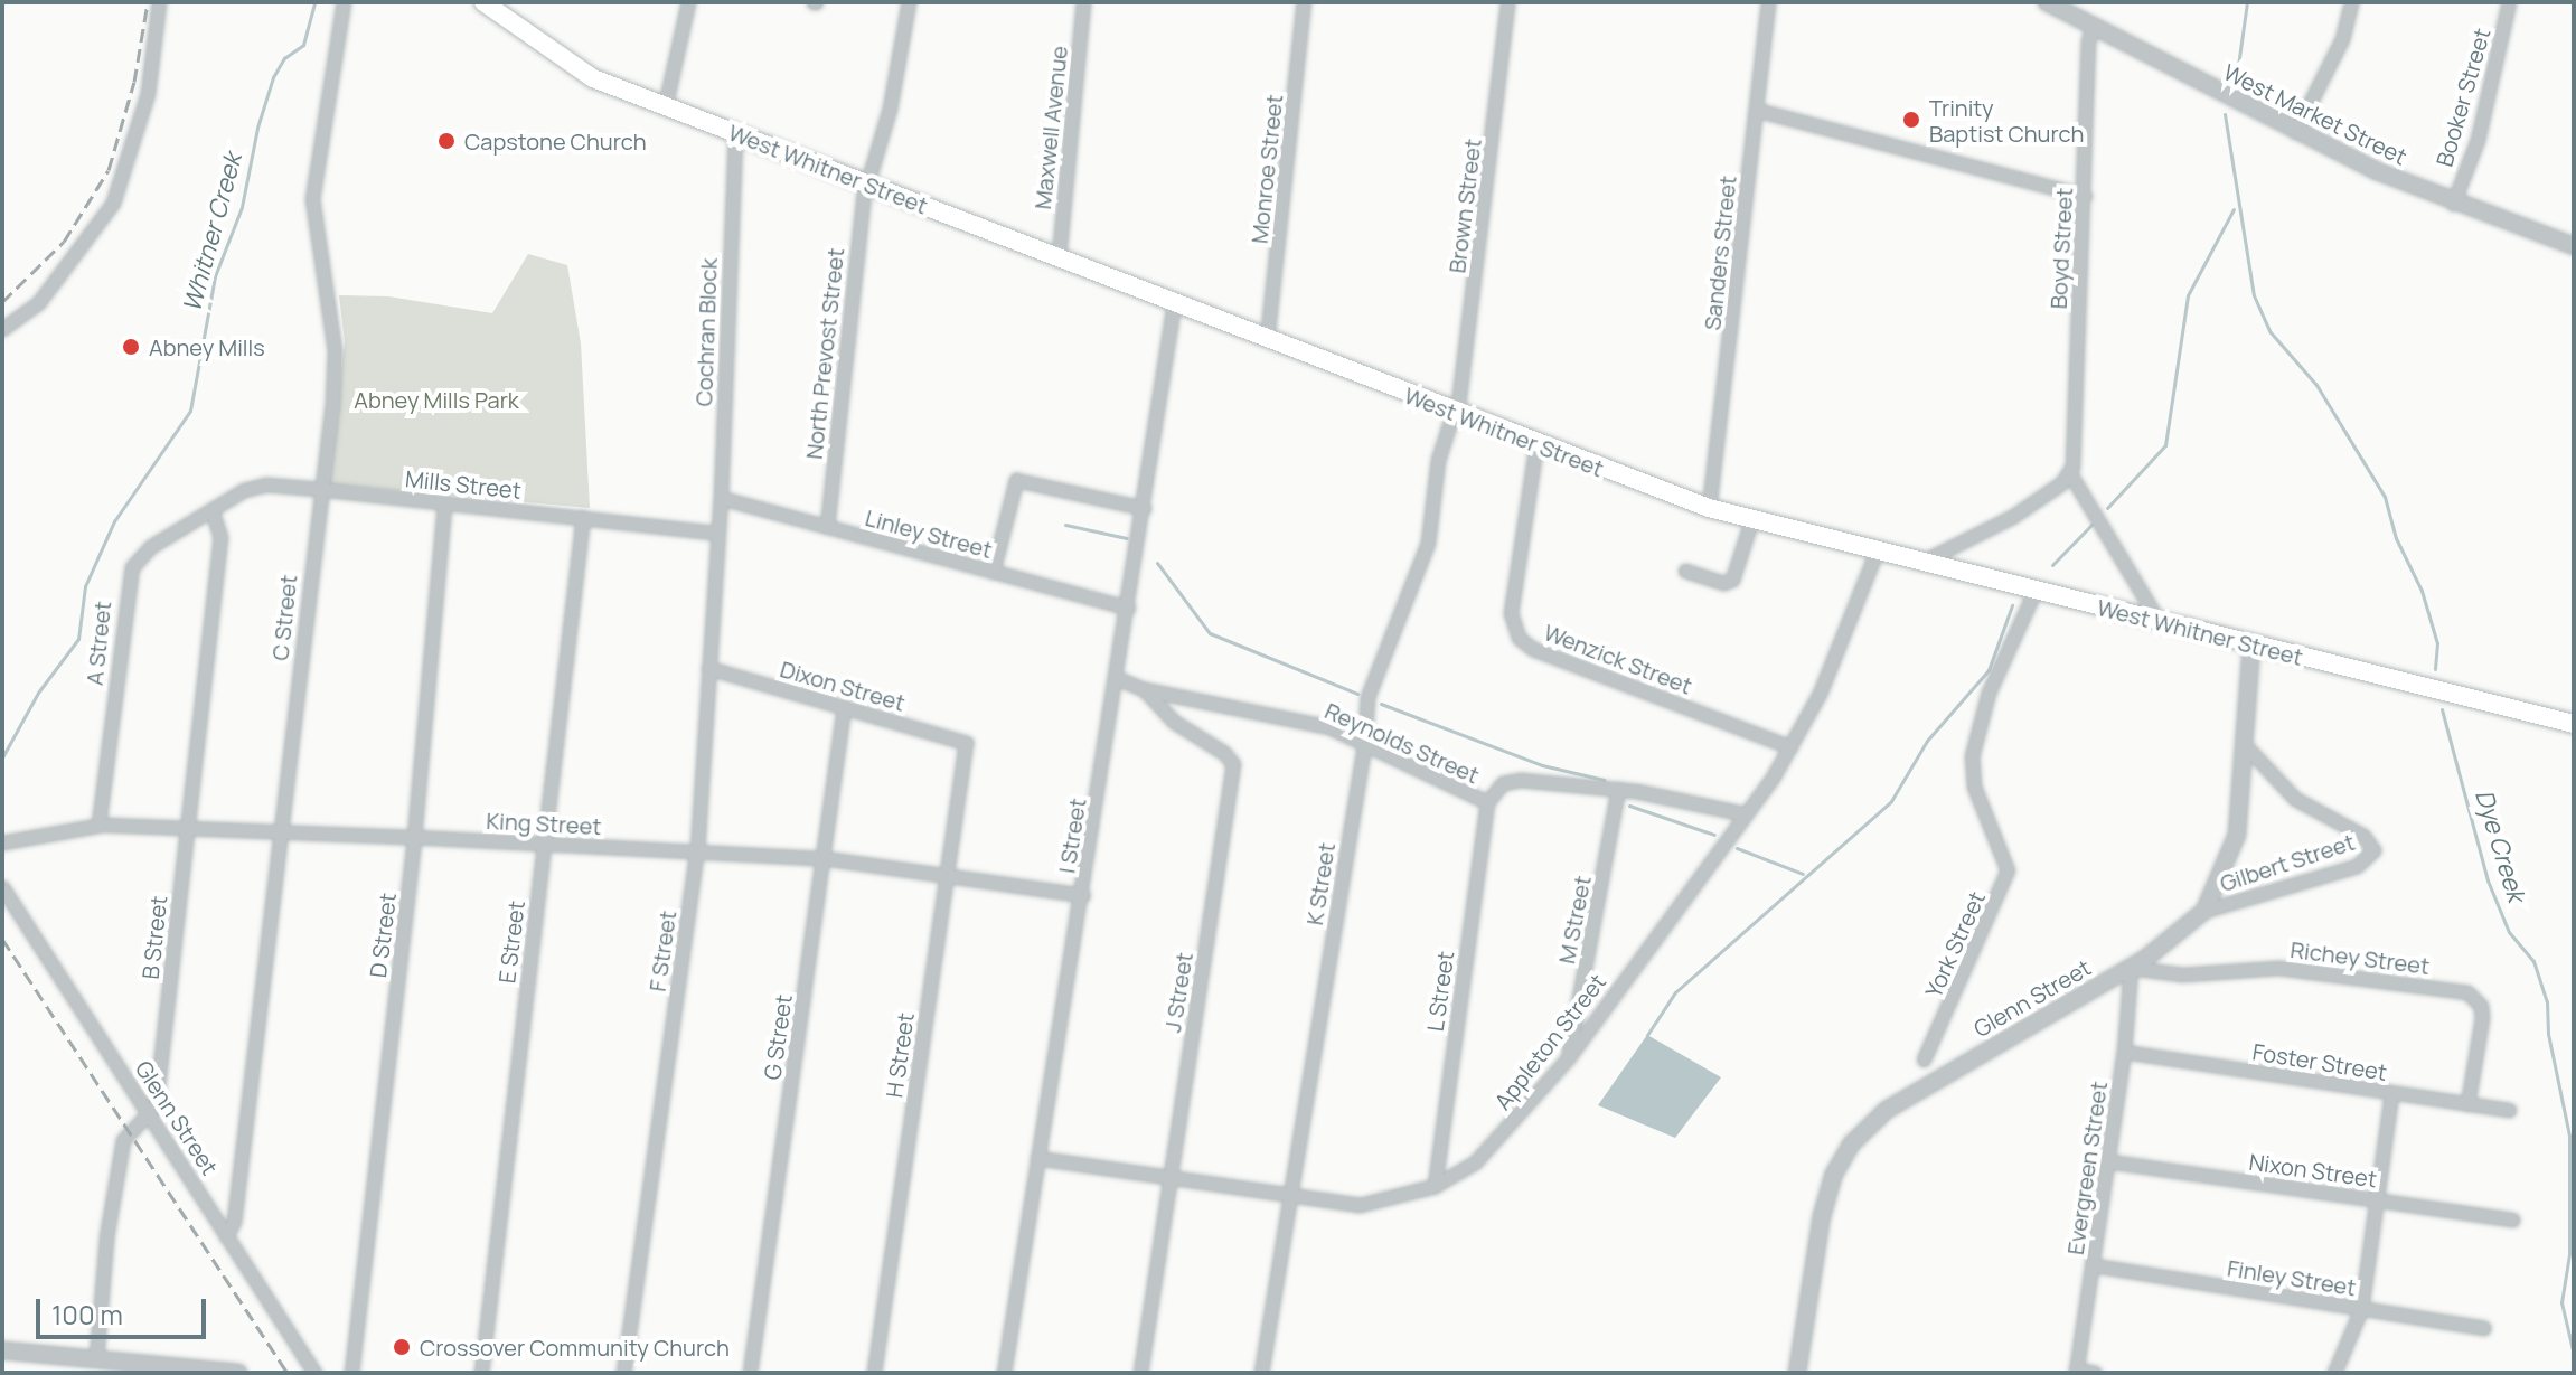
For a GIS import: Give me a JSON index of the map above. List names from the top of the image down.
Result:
{
  "streets": {
    "main road": ["West Whitner Street"],
    "street": [
      "Booker Street",
      "West Market Street",
      "Maxwell Avenue",
      "Monroe Street",
      "Brown Street",
      "Boyd Street",
      "Sanders Street",
      "Cochran Block",
      "North Prevost Street",
      "Mills Street",
      "Linley Street",
      "C Street",
      "A Street",
      "Wenzick Street",
      "Dixon Street",
      "Reynolds Street",
      "King Street",
      "I Street",
      "Gilbert Street",
      "K Street",
      "M Street",
      "D Street",
      "B Street",
      "E Street",
      "York Street",
      "F Street",
      "Richey Street",
      "L Street",
      "J Street",
      "Glenn Street",
      "G Street",
      "Appleton Street",
      "H Street",
      "Foster Street",
      "Evergreen Street",
      "Nixon Street",
      "Finley Street"
    ]
  },
  "crossings": [
    ["Booker Street", "West Market Street"],
    ["West Market Street", "Boyd Street"],
    ["Maxwell Avenue", "West Whitner Street"],
    ["West Whitner Street", "Monroe Street"],
    ["West Whitner Street", "Brown Street"],
    ["West Whitner Street", "Sanders Street"],
    ["West Whitner Street", "Cochran Block"],
    ["West Whitner Street", "North Prevost Street"],
    ["West Whitner Street", "Wenzick Street"],
    ["West Whitner Street", "I Street"],
    ["West Whitner Street", "K Street"],
    ["West Whitner Street", "York Street"],
    ["West Whitner Street", "Glenn Street"],
    ["West Whitner Street", "Appleton Street"],
    ["Brown Street", "K Street"],
    ["Cochran Block", "Mills Street"],
    ["Cochran Block", "Linley Street"],
    ["Cochran Block", "F Street"],
    ["North Prevost Street", "Linley Street"],
    ["Mills Street", "C Street"],
    ["Mills Street", "A Street"],
    ["Mills Street", "D Street"],
    ["Mills Street", "B Street"],
    ["Mills Street", "E Street"],
    ["Mills Street", "F Street"],
    ["Linley Street", "I Street"],
    ["C Street", "King Street"],
    ["C Street", "Glenn Street"],
    ["A Street", "King Street"],
    ["A Street", "B Street"],
    ["Wenzick Street", "Appleton Street"],
    ["Dixon Street", "F Street"],
    ["Dixon Street", "G Street"],
    ["Dixon Street", "H Street"],
    ["Reynolds Street", "K Street"],
    ["Reynolds Street", "M Street"],
    ["Reynolds Street", "L Street"],
    ["Reynolds Street", "J Street"],
    ["Reynolds Street", "Appleton Street"],
    ["King Street", "I Street"],
    ["King Street", "D Street"],
    ["King Street", "B Street"],
    ["King Street", "E Street"],
    ["King Street", "F Street"],
    ["King Street", "G Street"],
    ["King Street", "H Street"],
    ["I Street", "J Street"],
    ["I Street", "Appleton Street"],
    ["Gilbert Street", "Glenn Street"],
    ["K Street", "Appleton Street"],
    ["M Street", "Appleton Street"],
    ["B Street", "Glenn Street"],
    ["Richey Street", "Glenn Street"],
    ["Richey Street", "Foster Street"],
    ["Richey Street", "Evergreen Street"],
    ["L Street", "Appleton Street"],
    ["J Street", "Appleton Street"],
    ["Glenn Street", "Evergreen Street"],
    ["Foster Street", "Evergreen Street"],
    ["Evergreen Street", "Nixon Street"],
    ["Evergreen Street", "Finley Street"]
  ],
  "water": ["Whitner Creek", "Dye Creek"],
  "parks": ["Abney Mills Park"],
  "places": [
    "Trinity Baptist Church",
    "Capstone Church",
    "Abney Mills",
    "Crossover Community Church"
  ],
  "scale_bar": "100 m"
}
